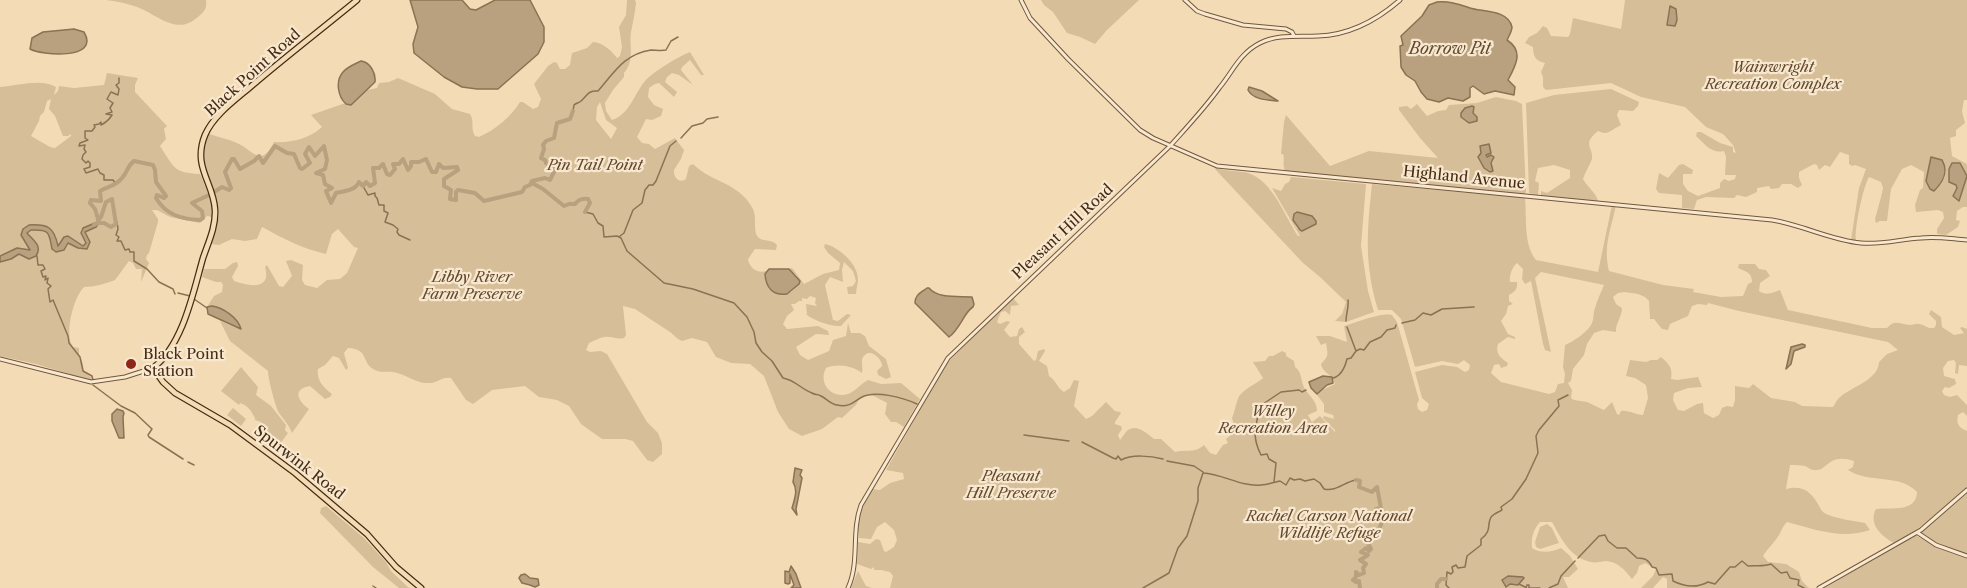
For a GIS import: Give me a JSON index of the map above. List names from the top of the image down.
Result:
{
  "streets": {
    "main road": ["Black Point Road", "Spurwink Road"],
    "street": ["Highland Avenue", "Pleasant Hill Road"]
  },
  "crossings": [
    ["Black Point Road", "Spurwink Road"],
    ["Highland Avenue", "Pleasant Hill Road"]
  ],
  "water": ["Borrow Pit"],
  "parks": [
    "Wainwright Recreation Complex",
    "Pin Tail Point",
    "Libby River Farm Preserve",
    "Willey Recreation Area",
    "Pleasant Hill Preserve",
    "Rachel Carson National Wildlife Refuge"
  ],
  "places": ["Black Point Station"]
}
